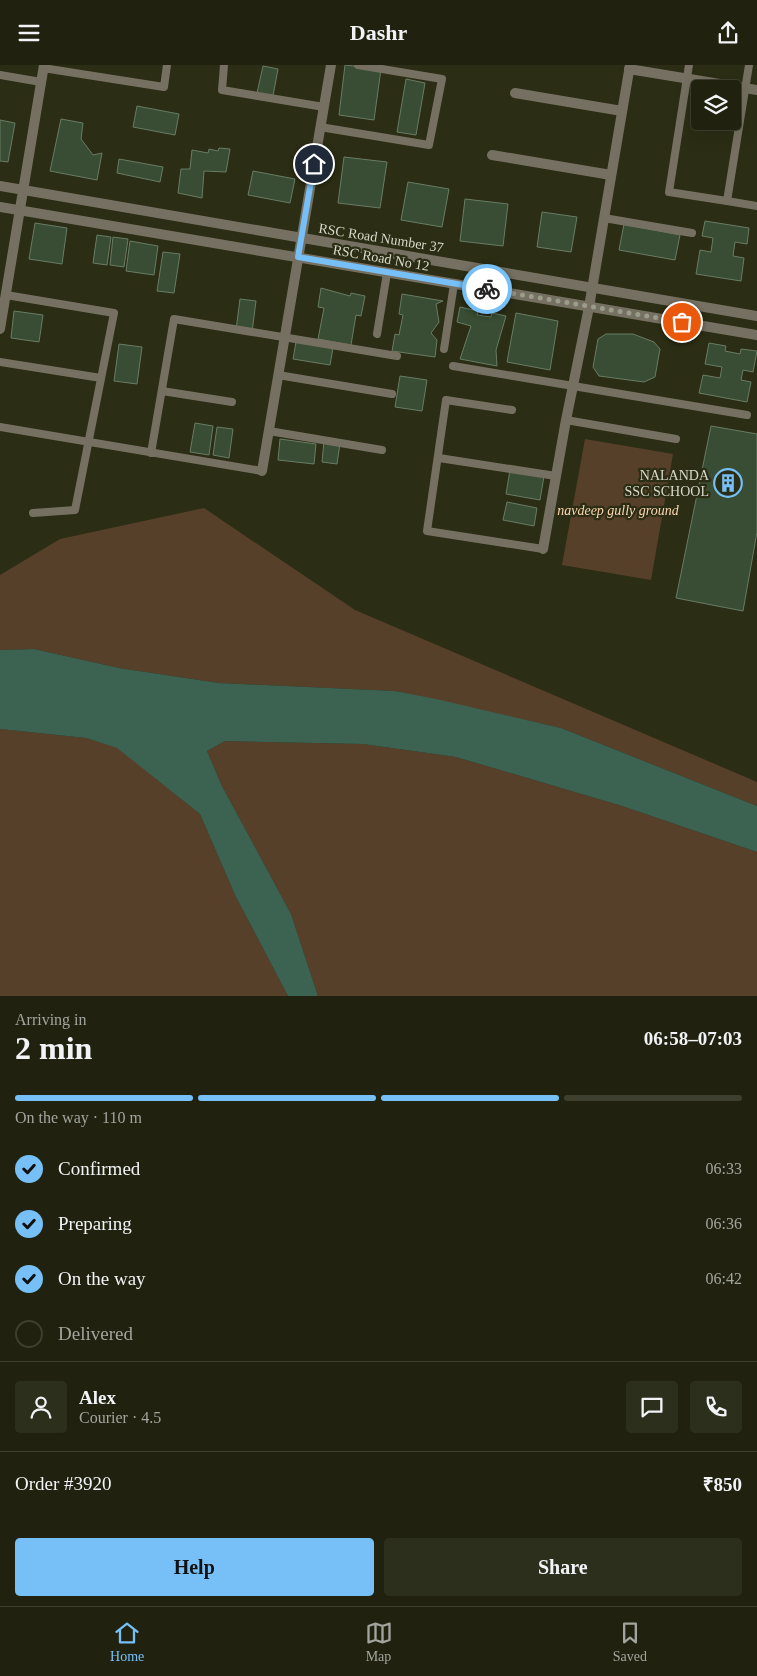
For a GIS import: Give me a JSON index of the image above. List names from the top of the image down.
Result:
{
  "streets": {
    "street": ["RSC Road Number 37", "RSC Road No 12"]
  },
  "parks": ["navdeep gully ground"],
  "places": {
    "building": ["NALANDA SSC SCHOOL"]
  },
  "page": {
    "header": "Dashr",
    "heading": ["2 min", "Arriving in", "06:58–07:03"],
    "panel": [
      "Alex",
      "Courier · 4.5",
      "Order #3920",
      "₹850"
    ],
    "bar": "On the way · 110 m",
    "list": [
      ["Confirmed", "06:33"],
      ["Preparing", "06:36"],
      ["On the way", "06:42"],
      "Delivered"
    ],
    "buttons": ["Help", "Share"],
    "tabs": ["Home", "Map", "Saved"]
  }
}
